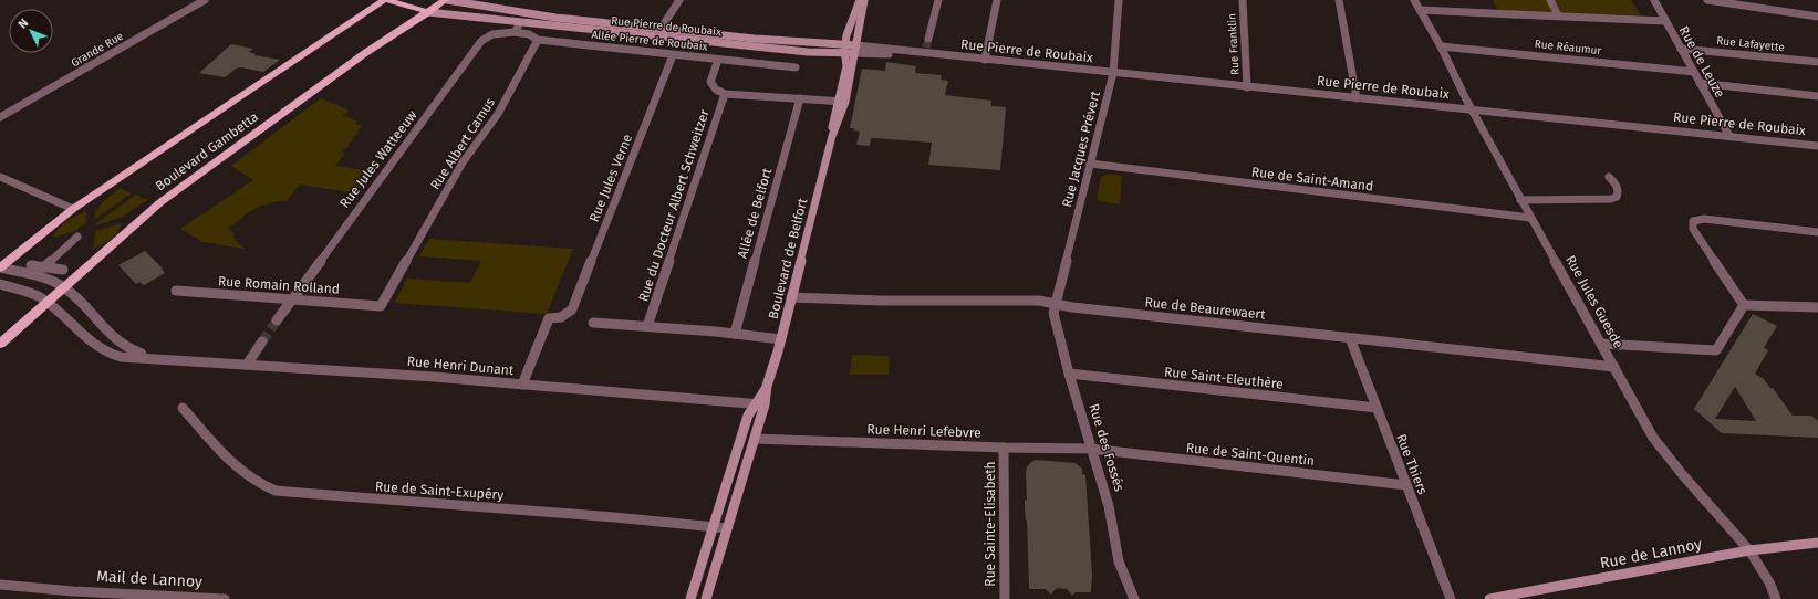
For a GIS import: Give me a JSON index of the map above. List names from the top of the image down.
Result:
{
  "streets": {
    "main road": [
      "Rue Pierre de Roubaix",
      "Boulevard Gambetta",
      "Boulevard de Belfort",
      "Rue de Lannoy"
    ],
    "street": [
      "Allée Pierre de Roubaix",
      "Rue Franklin",
      "Rue Lafayette",
      "Rue Réaumur",
      "Grande Rue",
      "Rue de Leuze",
      "Rue Albert Camus",
      "Rue Jacques Prévert",
      "Rue Jules Watteeuw",
      "Rue Jules Verne",
      "Rue de Saint-Amand",
      "Rue du Docteur Albert Schweitzer",
      "Allée de Belfort",
      "Rue Romain Rolland",
      "Rue Jules Guesde",
      "Rue de Beaurewaert",
      "Rue Henri Dunant",
      "Rue Saint-Eleuthère",
      "Rue Henri Lefebvre",
      "Rue des Fossés",
      "Rue de Saint-Quentin",
      "Rue Thiers",
      "Rue de Saint-Exupéry",
      "Rue Sainte-Elisabeth",
      "Mail de Lannoy"
    ]
  },
  "crossings": [
    ["Rue Pierre de Roubaix", "Rue Franklin"],
    ["Rue Pierre de Roubaix", "Rue de Leuze"],
    ["Rue Pierre de Roubaix", "Rue Jacques Prévert"],
    ["Rue Pierre de Roubaix", "Boulevard Gambetta"],
    ["Rue Pierre de Roubaix", "Boulevard de Belfort"],
    ["Rue Pierre de Roubaix", "Rue Jules Guesde"],
    ["Allée Pierre de Roubaix", "Rue Albert Camus"],
    ["Allée Pierre de Roubaix", "Rue Jules Watteeuw"],
    ["Allée Pierre de Roubaix", "Rue Jules Verne"],
    ["Rue Lafayette", "Rue de Leuze"],
    ["Rue Réaumur", "Rue de Leuze"],
    ["Rue Réaumur", "Rue Jules Guesde"],
    ["Rue Albert Camus", "Rue Romain Rolland"],
    ["Rue Jacques Prévert", "Rue de Saint-Amand"],
    ["Rue Jacques Prévert", "Rue de Beaurewaert"],
    ["Rue Jacques Prévert", "Rue des Fossés"],
    ["Boulevard Gambetta", "Rue Henri Dunant"],
    ["Rue Jules Watteeuw", "Rue Romain Rolland"],
    ["Rue Jules Verne", "Rue Henri Dunant"],
    ["Rue de Saint-Amand", "Rue Jules Guesde"],
    ["Boulevard de Belfort", "Rue de Beaurewaert"],
    ["Boulevard de Belfort", "Rue Henri Dunant"],
    ["Boulevard de Belfort", "Rue Henri Lefebvre"],
    ["Boulevard de Belfort", "Rue de Saint-Exupéry"],
    ["Rue Jules Guesde", "Rue de Beaurewaert"],
    ["Rue Jules Guesde", "Rue de Lannoy"],
    ["Rue de Beaurewaert", "Rue des Fossés"],
    ["Rue de Beaurewaert", "Rue Thiers"],
    ["Rue Saint-Eleuthère", "Rue des Fossés"],
    ["Rue Saint-Eleuthère", "Rue Thiers"],
    ["Rue Henri Lefebvre", "Rue des Fossés"],
    ["Rue Henri Lefebvre", "Rue de Saint-Quentin"],
    ["Rue Henri Lefebvre", "Rue Sainte-Elisabeth"],
    ["Rue des Fossés", "Rue de Saint-Quentin"],
    ["Rue de Saint-Quentin", "Rue Thiers"]
  ],
  "north": "top left"
}
